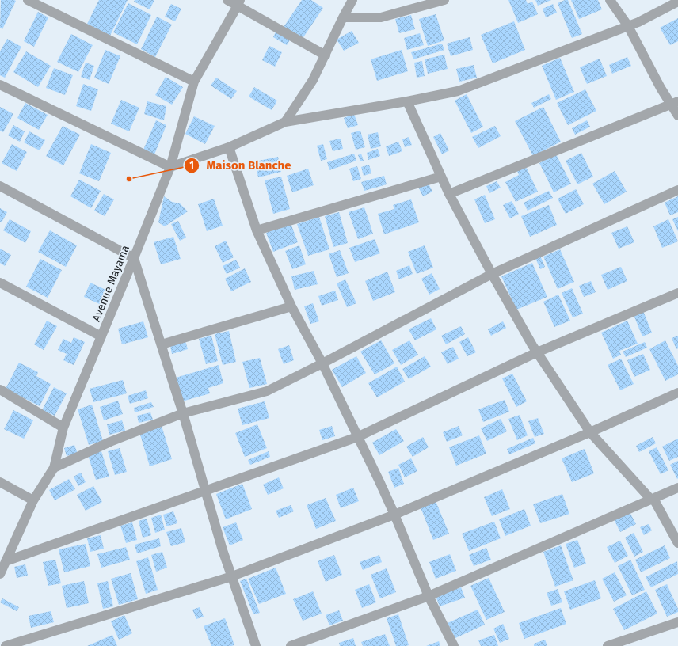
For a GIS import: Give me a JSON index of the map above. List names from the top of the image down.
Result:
{
  "streets": {
    "street": ["Avenue Mayama"]
  },
  "places": ["Maison Blanche"]
}
